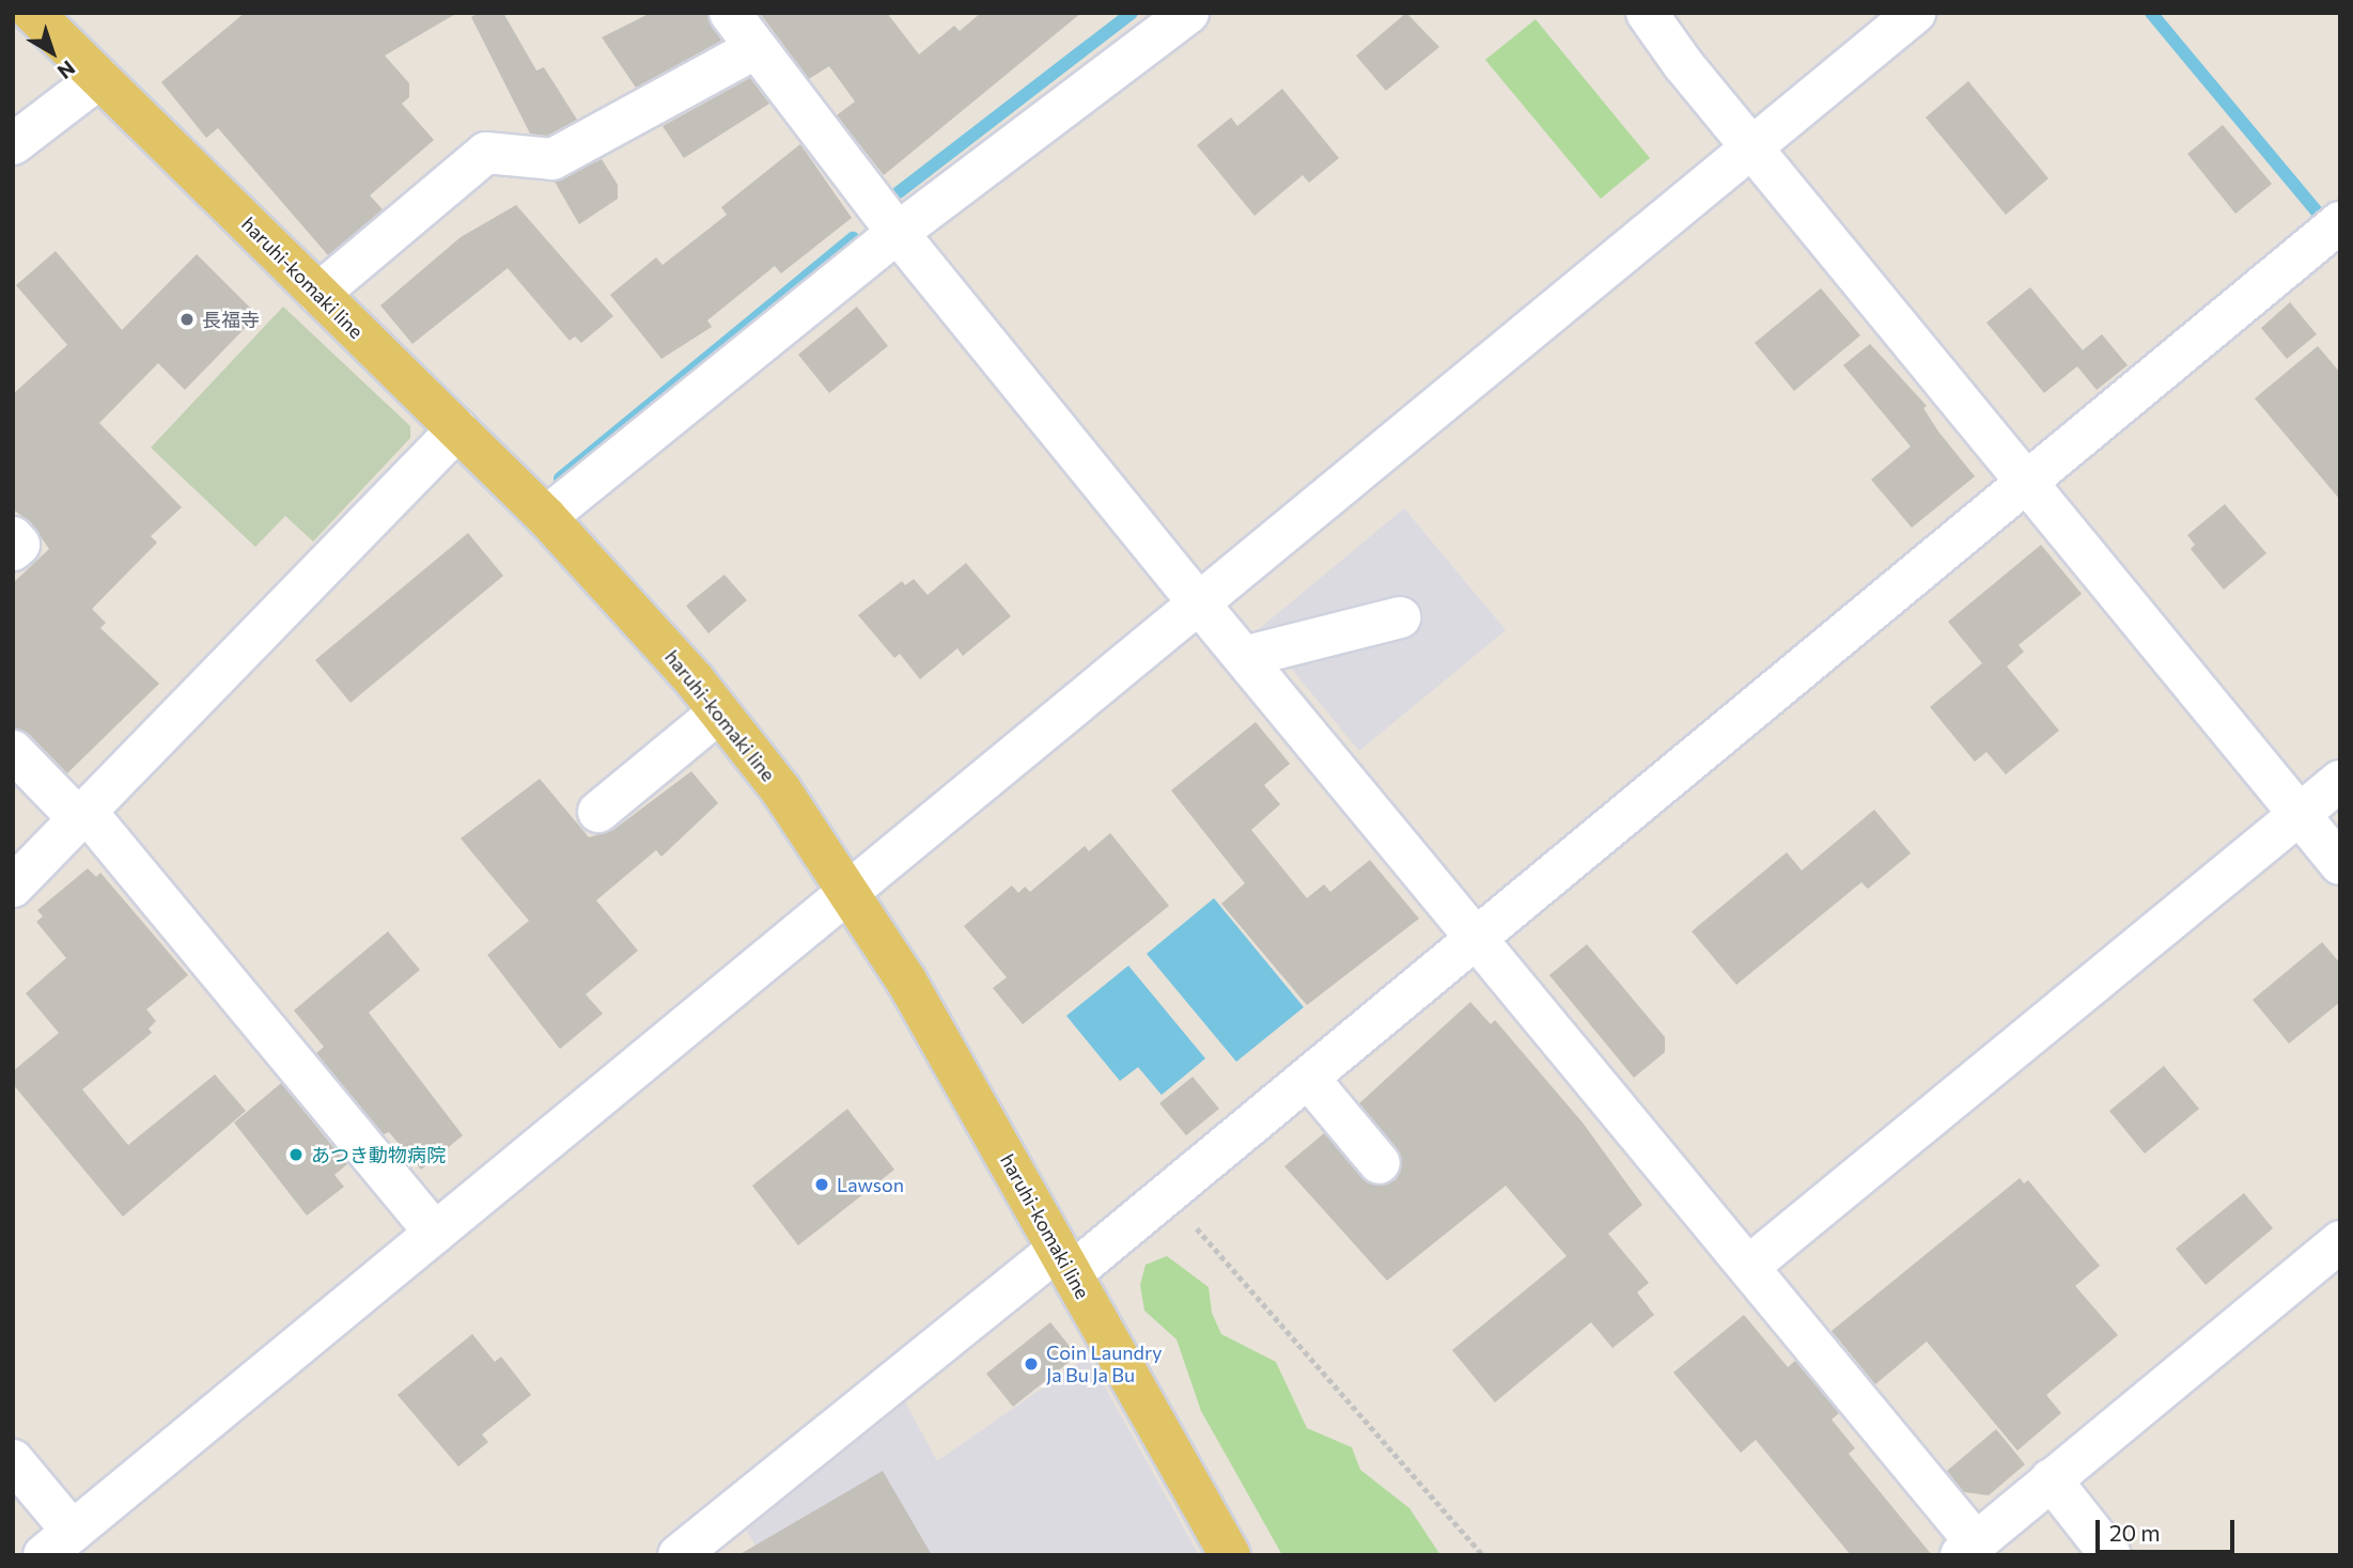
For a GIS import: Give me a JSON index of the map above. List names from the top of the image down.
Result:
{
  "streets": {
    "main road": ["haruhi-komaki line"]
  },
  "places": [
    "長福寺",
    "あつき動物病院",
    "Lawson",
    "Coin Laundry Ja Bu Ja Bu"
  ],
  "scale_bar": "20 m",
  "north": "bottom right"
}
